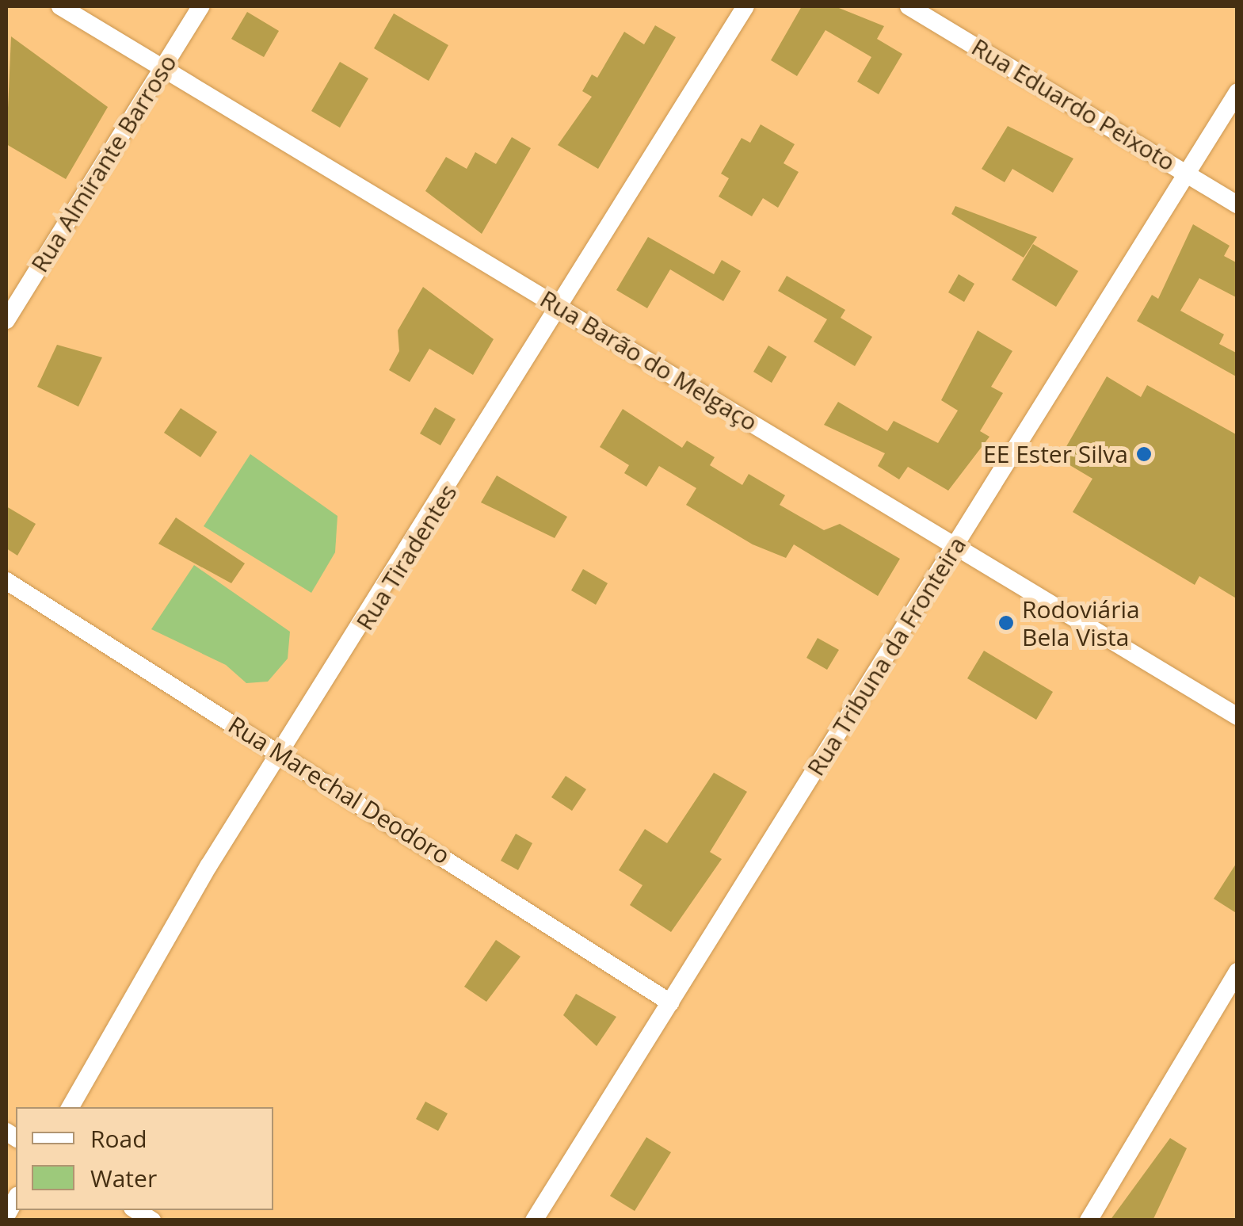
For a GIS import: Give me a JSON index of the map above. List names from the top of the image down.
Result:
{
  "streets": {
    "street": [
      "Rua Eduardo Peixoto",
      "Rua Almirante Barroso",
      "Rua Barão do Melgaço",
      "Rua Tiradentes",
      "Rua Tribuna da Fronteira",
      "Rua Marechal Deodoro"
    ]
  },
  "crossings": [
    ["Rua Eduardo Peixoto", "Rua Tribuna da Fronteira"],
    ["Rua Almirante Barroso", "Rua Barão do Melgaço"],
    ["Rua Barão do Melgaço", "Rua Tiradentes"],
    ["Rua Barão do Melgaço", "Rua Tribuna da Fronteira"],
    ["Rua Tiradentes", "Rua Marechal Deodoro"],
    ["Rua Tribuna da Fronteira", "Rua Marechal Deodoro"]
  ],
  "places": ["EE Ester Silva", "Rodoviária Bela Vista"],
  "legend": ["Road", "Water"]
}
